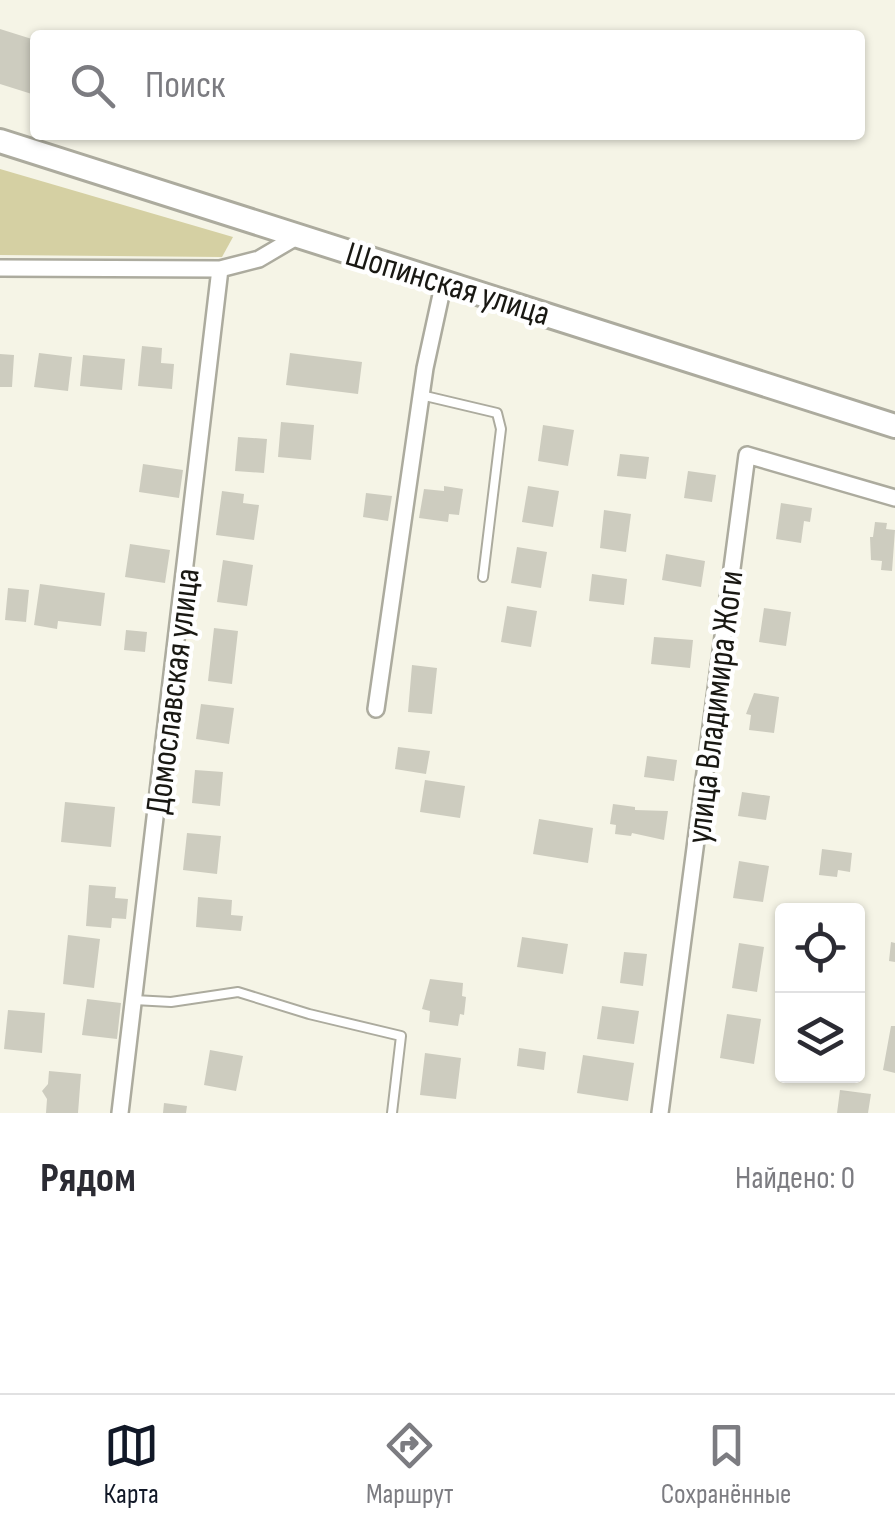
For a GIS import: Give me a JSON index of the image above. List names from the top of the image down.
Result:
{
  "streets": {
    "street": ["Шопинская улица", "Домославская улица", "улица Владимира Жоги"]
  },
  "page": {
    "search": "Поиск",
    "heading": ["Рядом", "Найдено: 0"],
    "nav": ["Карта", "Маршрут", "Сохранённые"]
  }
}
